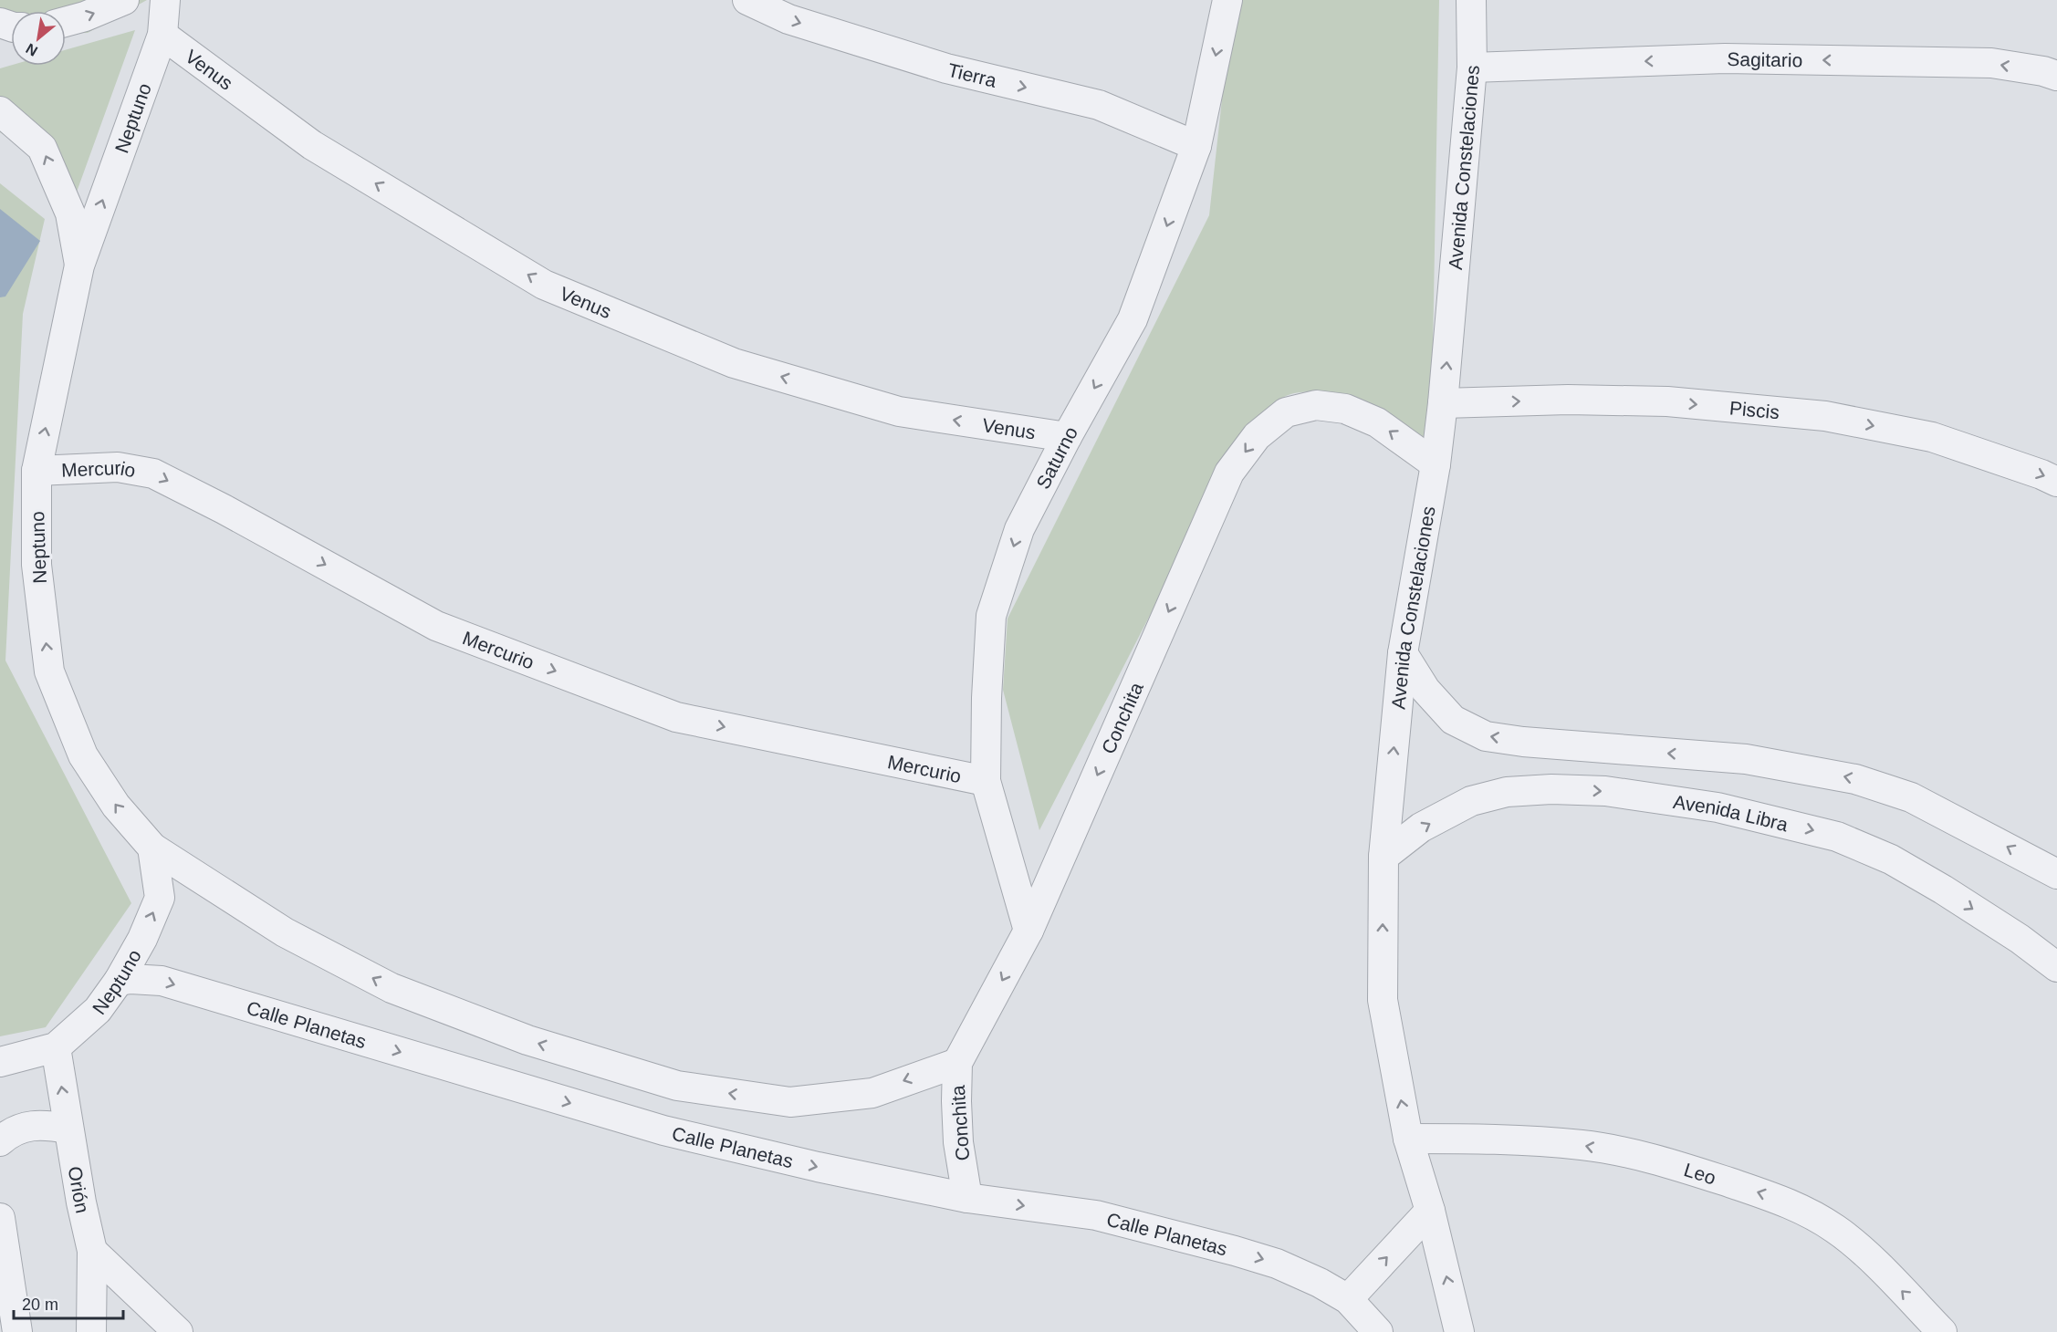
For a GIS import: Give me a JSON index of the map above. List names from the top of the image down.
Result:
{
  "streets": {
    "street": [
      "Sagitario",
      "Venus",
      "Tierra",
      "Neptuno",
      "Avenida Constelaciones",
      "Piscis",
      "Saturno",
      "Mercurio",
      "Conchita",
      "Avenida Libra",
      "Calle Planetas",
      "Leo",
      "Orión"
    ]
  },
  "crossings": [
    ["Sagitario", "Avenida Constelaciones"],
    ["Venus", "Neptuno"],
    ["Venus", "Saturno"],
    ["Tierra", "Saturno"],
    ["Neptuno", "Mercurio"],
    ["Neptuno", "Calle Planetas"],
    ["Neptuno", "Orión"],
    ["Avenida Constelaciones", "Piscis"],
    ["Avenida Constelaciones", "Conchita"],
    ["Avenida Constelaciones", "Avenida Libra"],
    ["Avenida Constelaciones", "Leo"],
    ["Saturno", "Mercurio"],
    ["Saturno", "Conchita"],
    ["Conchita", "Calle Planetas"]
  ],
  "one_way": [
    "Sagitario",
    "Venus",
    "Tierra",
    "Neptuno",
    "Avenida Constelaciones",
    "Piscis",
    "Saturno",
    "Mercurio",
    "Conchita",
    "Leo"
  ],
  "scale_bar": "20 m",
  "north": "bottom left"
}
